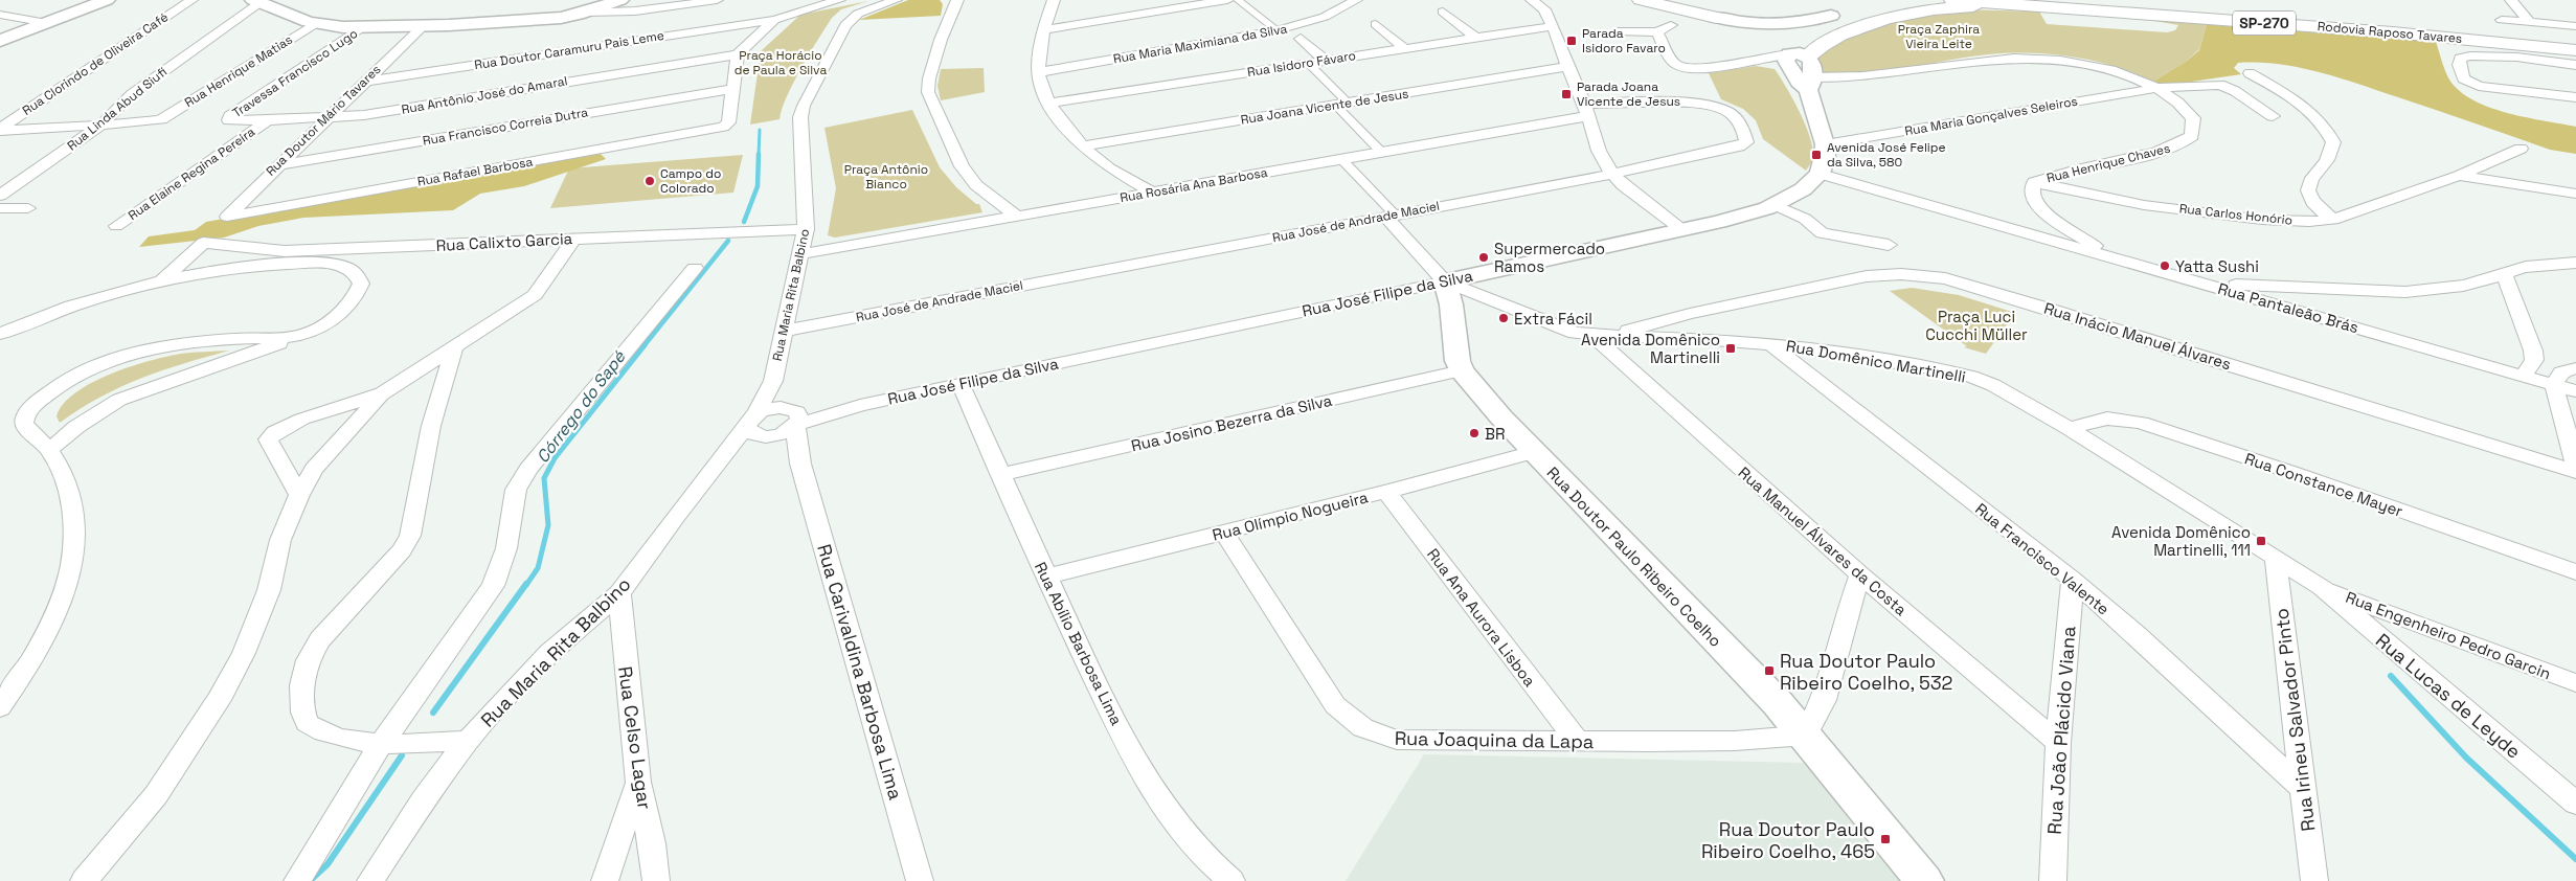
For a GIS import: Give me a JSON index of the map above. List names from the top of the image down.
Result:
{
  "streets": {
    "highway": ["SP-270", "Rodovia Raposo Tavares"],
    "main road": ["Rua José Filipe da Silva", "Rua Doutor Paulo Ribeiro Coelho"],
    "street": [
      "Rua Maria Maximiana da Silva",
      "Rua Doutor Caramuru Pais Leme",
      "Rua Clorindo de Oliveira Café",
      "Rua Isidoro Fávaro",
      "Rua Henrique Matias",
      "Travessa Francisco Lugo",
      "Rua Antônio José do Amaral",
      "Rua Joana Vicente de Jesus",
      "Rua Linda Abud Siufi",
      "Rua Maria Gonçalves Seleiros",
      "Rua Doutor Mário Tavares",
      "Rua Francisco Correia Dutra",
      "Rua Henrique Chaves",
      "Rua Rafael Barbosa",
      "Rua Elaine Regina Pereira",
      "Rua Rosária Ana Barbosa",
      "Rua Carlos Honório",
      "Rua José de Andrade Maciel",
      "Rua Calixto Garcia",
      "Rua Maria Rita Balbino",
      "Rua Pantaleão Brás",
      "Rua Inácio Manuel Álvares",
      "Rua Domênico Martinelli",
      "Rua Josino Bezerra da Silva",
      "Rua Constance Mayer",
      "Rua Olímpio Nogueira",
      "Rua Manuel Álvares da Costa",
      "Rua Francisco Valente",
      "Rua Ana Aurora Lisboa",
      "Rua Engenheiro Pedro Garcin",
      "Rua Abílio Barbosa Lima",
      "Rua Carivaldina Barbosa Lima",
      "Rua Lucas de Leyde",
      "Rua Irineu Salvador Pinto",
      "Rua João Plácido Viana",
      "Rua Celso Lagar",
      "Rua Joaquina da Lapa"
    ]
  },
  "crossings": [
    ["Rua Doutor Caramuru Pais Leme", "Rua Doutor Mário Tavares"],
    ["Travessa Francisco Lugo", "Rua Antônio José do Amaral"],
    ["Rua Antônio José do Amaral", "Rua Doutor Mário Tavares"],
    ["Rua Antônio José do Amaral", "Rua Elaine Regina Pereira"],
    ["Rua Maria Gonçalves Seleiros", "Rua Henrique Chaves"],
    ["Rua Doutor Mário Tavares", "Rua Francisco Correia Dutra"],
    ["Rua Doutor Mário Tavares", "Rua Rafael Barbosa"],
    ["Rua Francisco Correia Dutra", "Rua Rafael Barbosa"],
    ["Rua Henrique Chaves", "Rua Carlos Honório"],
    ["Rua Henrique Chaves", "Rua Pantaleão Brás"],
    ["Rua Rosária Ana Barbosa", "Rua José de Andrade Maciel"],
    ["Rua Rosária Ana Barbosa", "Rua Maria Rita Balbino"],
    ["Rua José de Andrade Maciel", "Rua Maria Rita Balbino"],
    ["Rua Calixto Garcia", "Rua Maria Rita Balbino"],
    ["Rua José Filipe da Silva", "Rua Maria Rita Balbino"],
    ["Rua José Filipe da Silva", "Rua Pantaleão Brás"],
    ["Rua José Filipe da Silva", "Rua Domênico Martinelli"],
    ["Rua José Filipe da Silva", "Rua Doutor Paulo Ribeiro Coelho"],
    ["Rua José Filipe da Silva", "Rua Abílio Barbosa Lima"],
    ["Rua José Filipe da Silva", "Rua Carivaldina Barbosa Lima"],
    ["Rua Maria Rita Balbino", "Rua Carivaldina Barbosa Lima"],
    ["Rua Maria Rita Balbino", "Rua Celso Lagar"],
    ["Rua Inácio Manuel Álvares", "Rua Domênico Martinelli"],
    ["Rua Inácio Manuel Álvares", "Rua Manuel Álvares da Costa"],
    ["Rua Domênico Martinelli", "Rua Constance Mayer"],
    ["Rua Domênico Martinelli", "Rua Manuel Álvares da Costa"],
    ["Rua Domênico Martinelli", "Rua Doutor Paulo Ribeiro Coelho"],
    ["Rua Domênico Martinelli", "Rua Francisco Valente"],
    ["Rua Domênico Martinelli", "Rua Engenheiro Pedro Garcin"],
    ["Rua Domênico Martinelli", "Rua Lucas de Leyde"],
    ["Rua Domênico Martinelli", "Rua Irineu Salvador Pinto"],
    ["Rua Josino Bezerra da Silva", "Rua Doutor Paulo Ribeiro Coelho"],
    ["Rua Josino Bezerra da Silva", "Rua Abílio Barbosa Lima"],
    ["Rua Olímpio Nogueira", "Rua Doutor Paulo Ribeiro Coelho"],
    ["Rua Olímpio Nogueira", "Rua Ana Aurora Lisboa"],
    ["Rua Olímpio Nogueira", "Rua Abílio Barbosa Lima"],
    ["Rua Olímpio Nogueira", "Rua Joaquina da Lapa"],
    ["Rua Manuel Álvares da Costa", "Rua João Plácido Viana"],
    ["Rua Doutor Paulo Ribeiro Coelho", "Rua Joaquina da Lapa"],
    ["Rua Francisco Valente", "Rua Irineu Salvador Pinto"],
    ["Rua Francisco Valente", "Rua João Plácido Viana"],
    ["Rua Ana Aurora Lisboa", "Rua Joaquina da Lapa"],
    ["Rua Engenheiro Pedro Garcin", "Rua Lucas de Leyde"]
  ],
  "water": ["Córrego do Sapé"],
  "parks": [
    "Praça Zaphira Vieira Leite",
    "Praça Horácio de Paula e Silva",
    "Praça Antônio Bianco",
    "Praça Luci Cucchi Müller"
  ],
  "places": {
    "transit": [
      "Parada Isidoro Favaro",
      "Parada Joana Vicente de Jesus",
      "Avenida José Felipe da Silva, 580",
      "Avenida Domênico Martinelli",
      "Avenida Domênico Martinelli, 111",
      "Rua Doutor Paulo Ribeiro Coelho, 532",
      "Rua Doutor Paulo Ribeiro Coelho, 465"
    ],
    "other": [
      "Campo do Colorado",
      "Supermercado Ramos",
      "Yatta Sushi",
      "Extra Fácil",
      "BR"
    ]
  }
}
